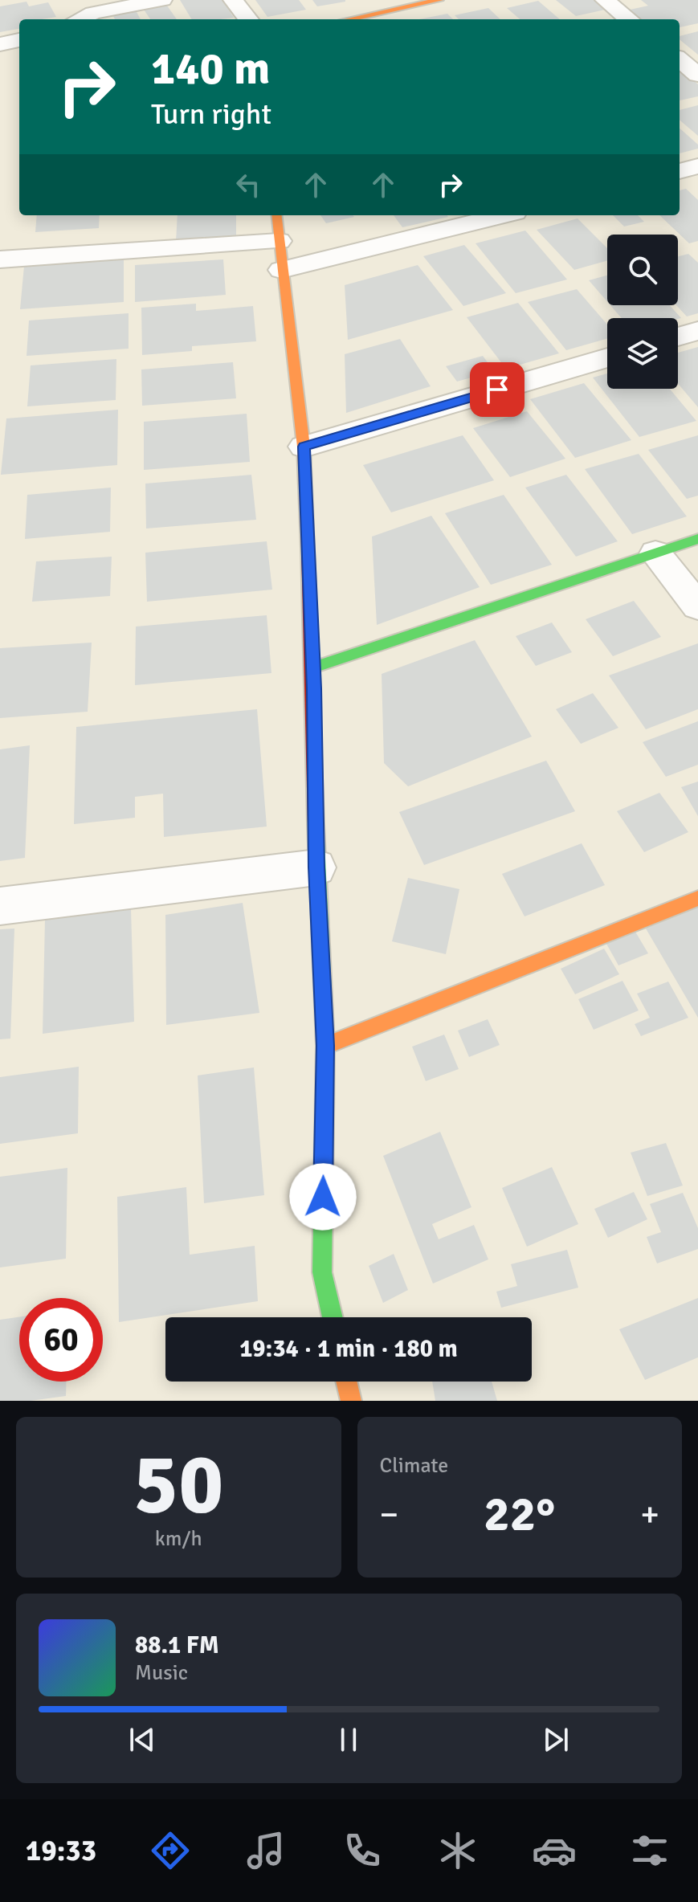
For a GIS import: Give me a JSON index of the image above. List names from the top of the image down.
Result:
{
  "page": {
    "turn": ["140 m", "Turn right"],
    "limit": "60",
    "trip": "19:34 · 1 min · 180 m",
    "tile": [
      ["50", "km/h"],
      "Climate"
    ],
    "heat": ["−", "22°", "+"],
    "song": ["88.1 FM", "Music"],
    "tabs": "19:33"
  }
}
